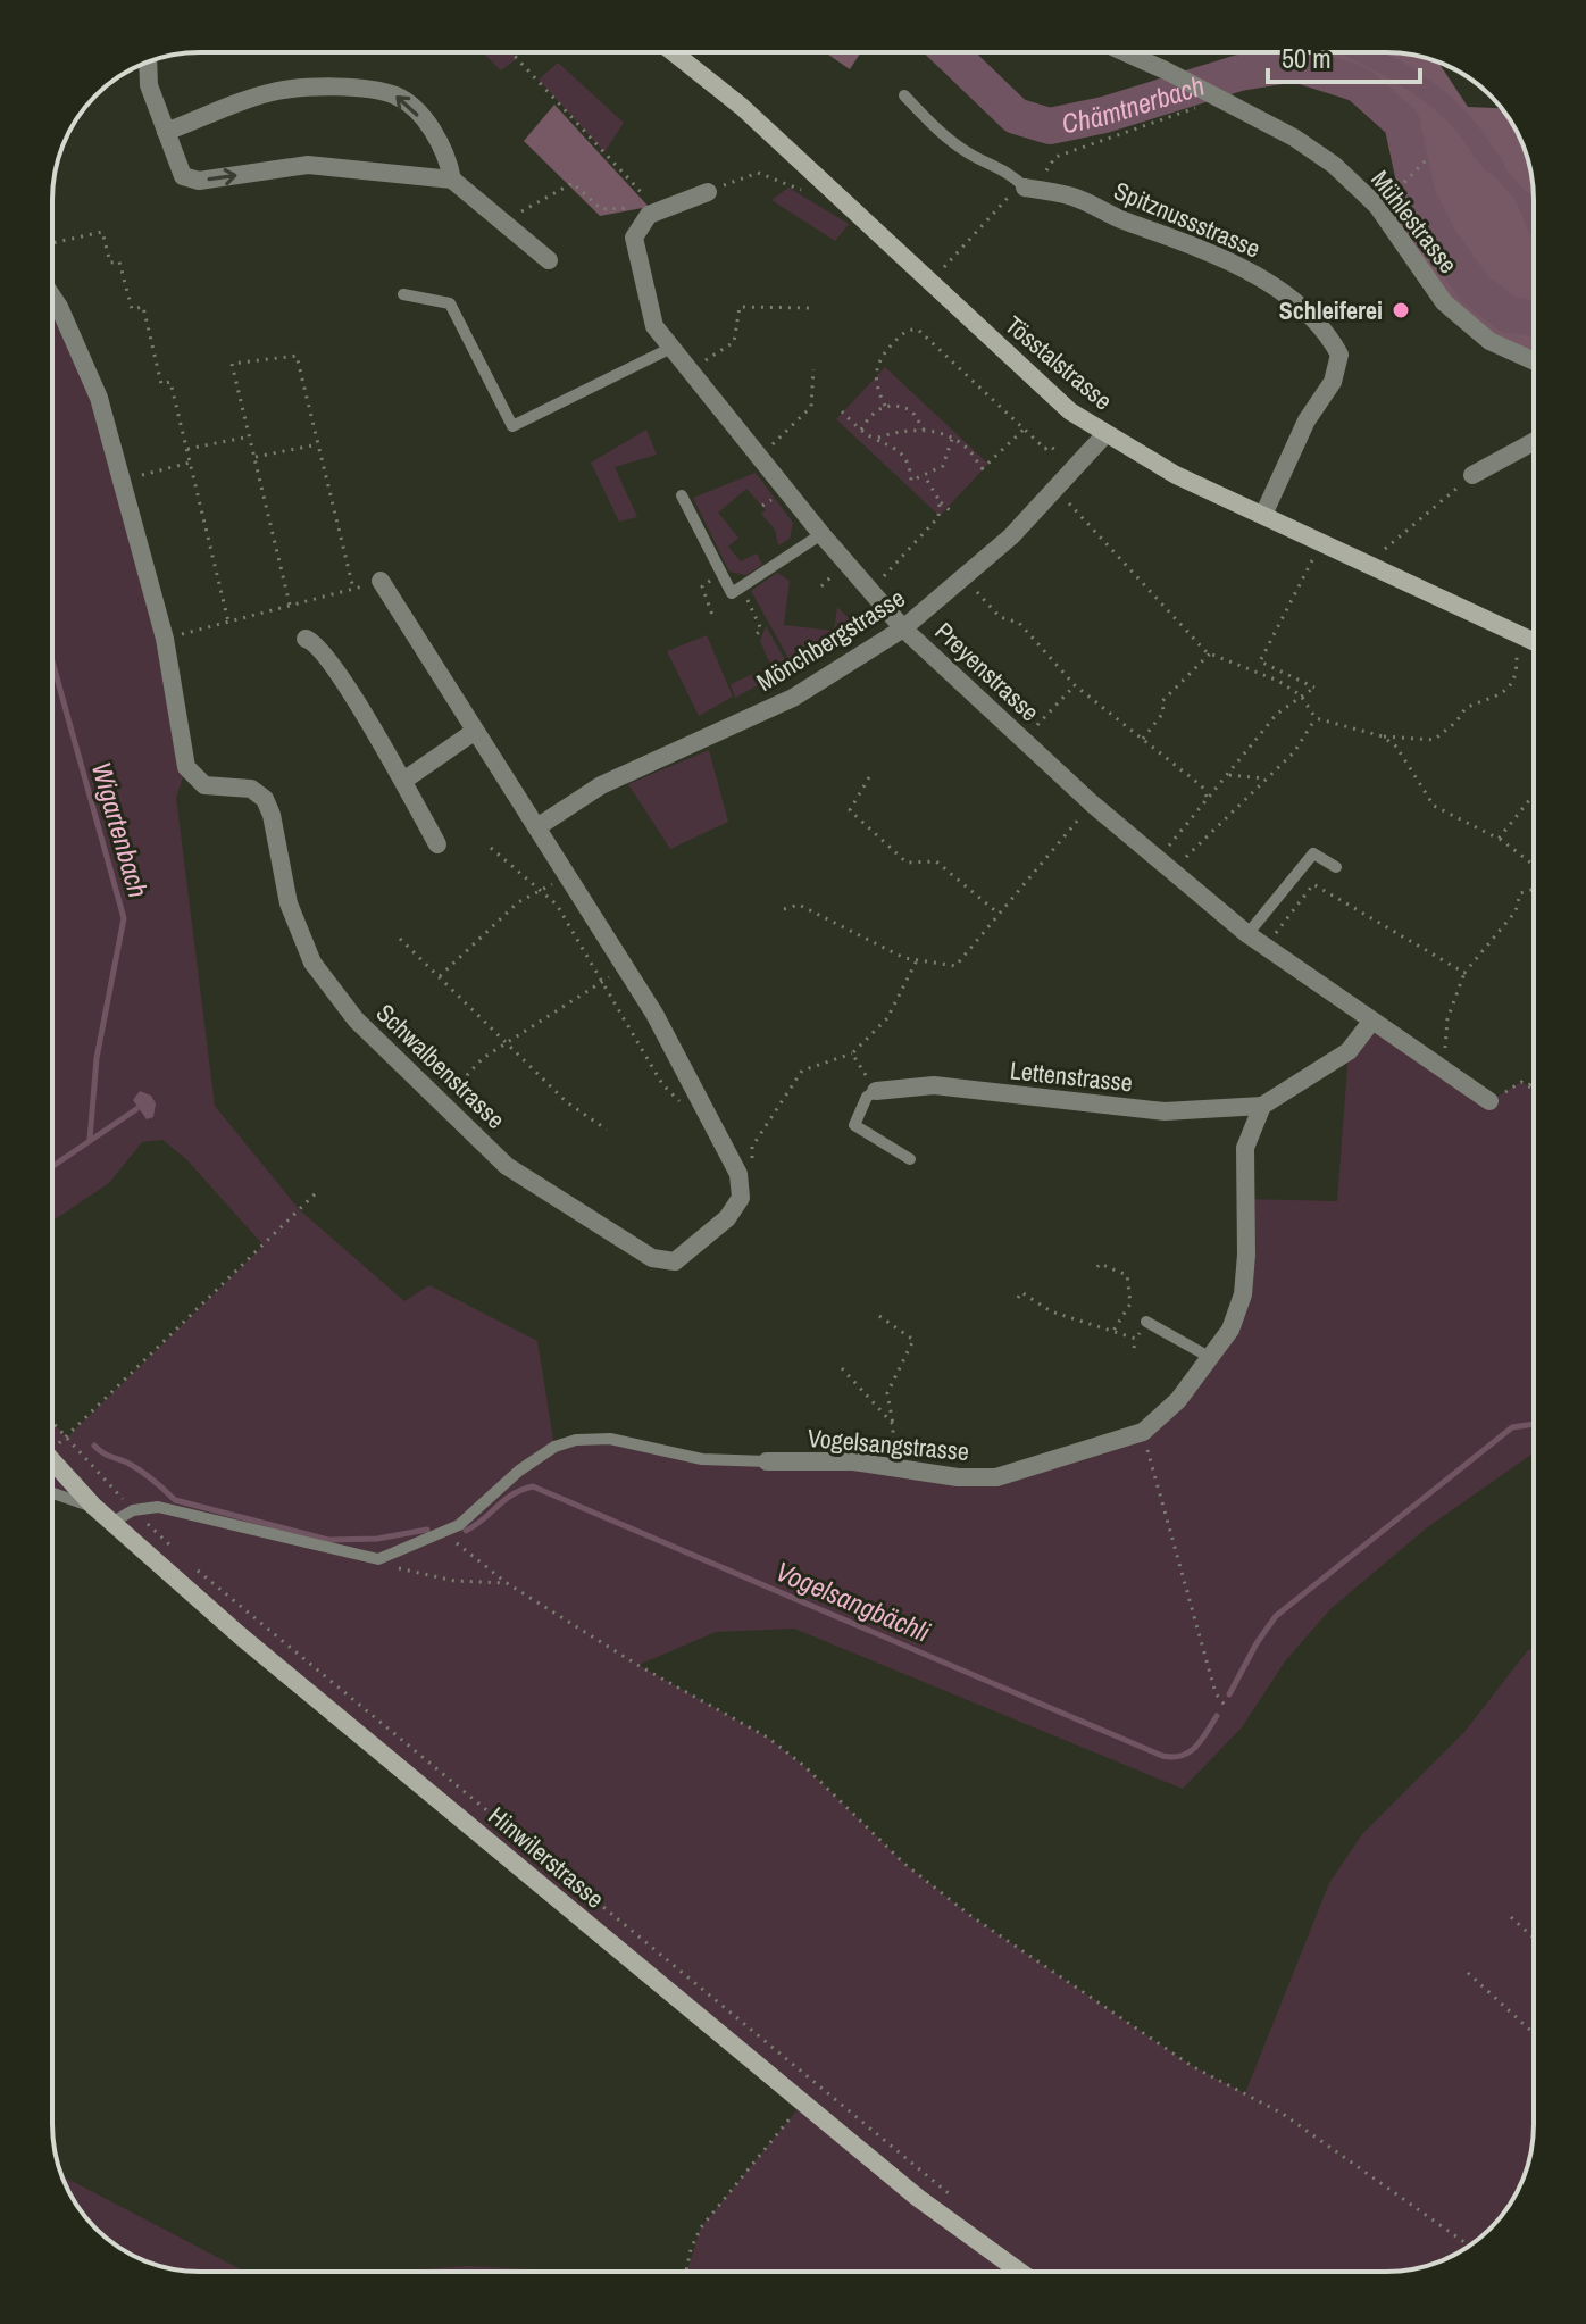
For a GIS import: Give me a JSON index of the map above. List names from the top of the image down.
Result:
{
  "streets": {
    "main road": ["Tösstalstrasse", "Hinwilerstrasse"],
    "street": [
      "Spitznussstrasse",
      "Mühlestrasse",
      "Mönchbergstrasse",
      "Preyenstrasse",
      "Schwalbenstrasse",
      "Lettenstrasse",
      "Vogelsangstrasse"
    ]
  },
  "crossings": [
    ["Spitznussstrasse", "Tösstalstrasse"],
    ["Tösstalstrasse", "Mönchbergstrasse"],
    ["Mönchbergstrasse", "Preyenstrasse"],
    ["Mönchbergstrasse", "Schwalbenstrasse"],
    ["Lettenstrasse", "Vogelsangstrasse"]
  ],
  "water": ["Chämtnerbach", "Wigartenbach", "Vogelsangbächli"],
  "places": ["Schleiferei"],
  "scale_bar": "50 m"
}
